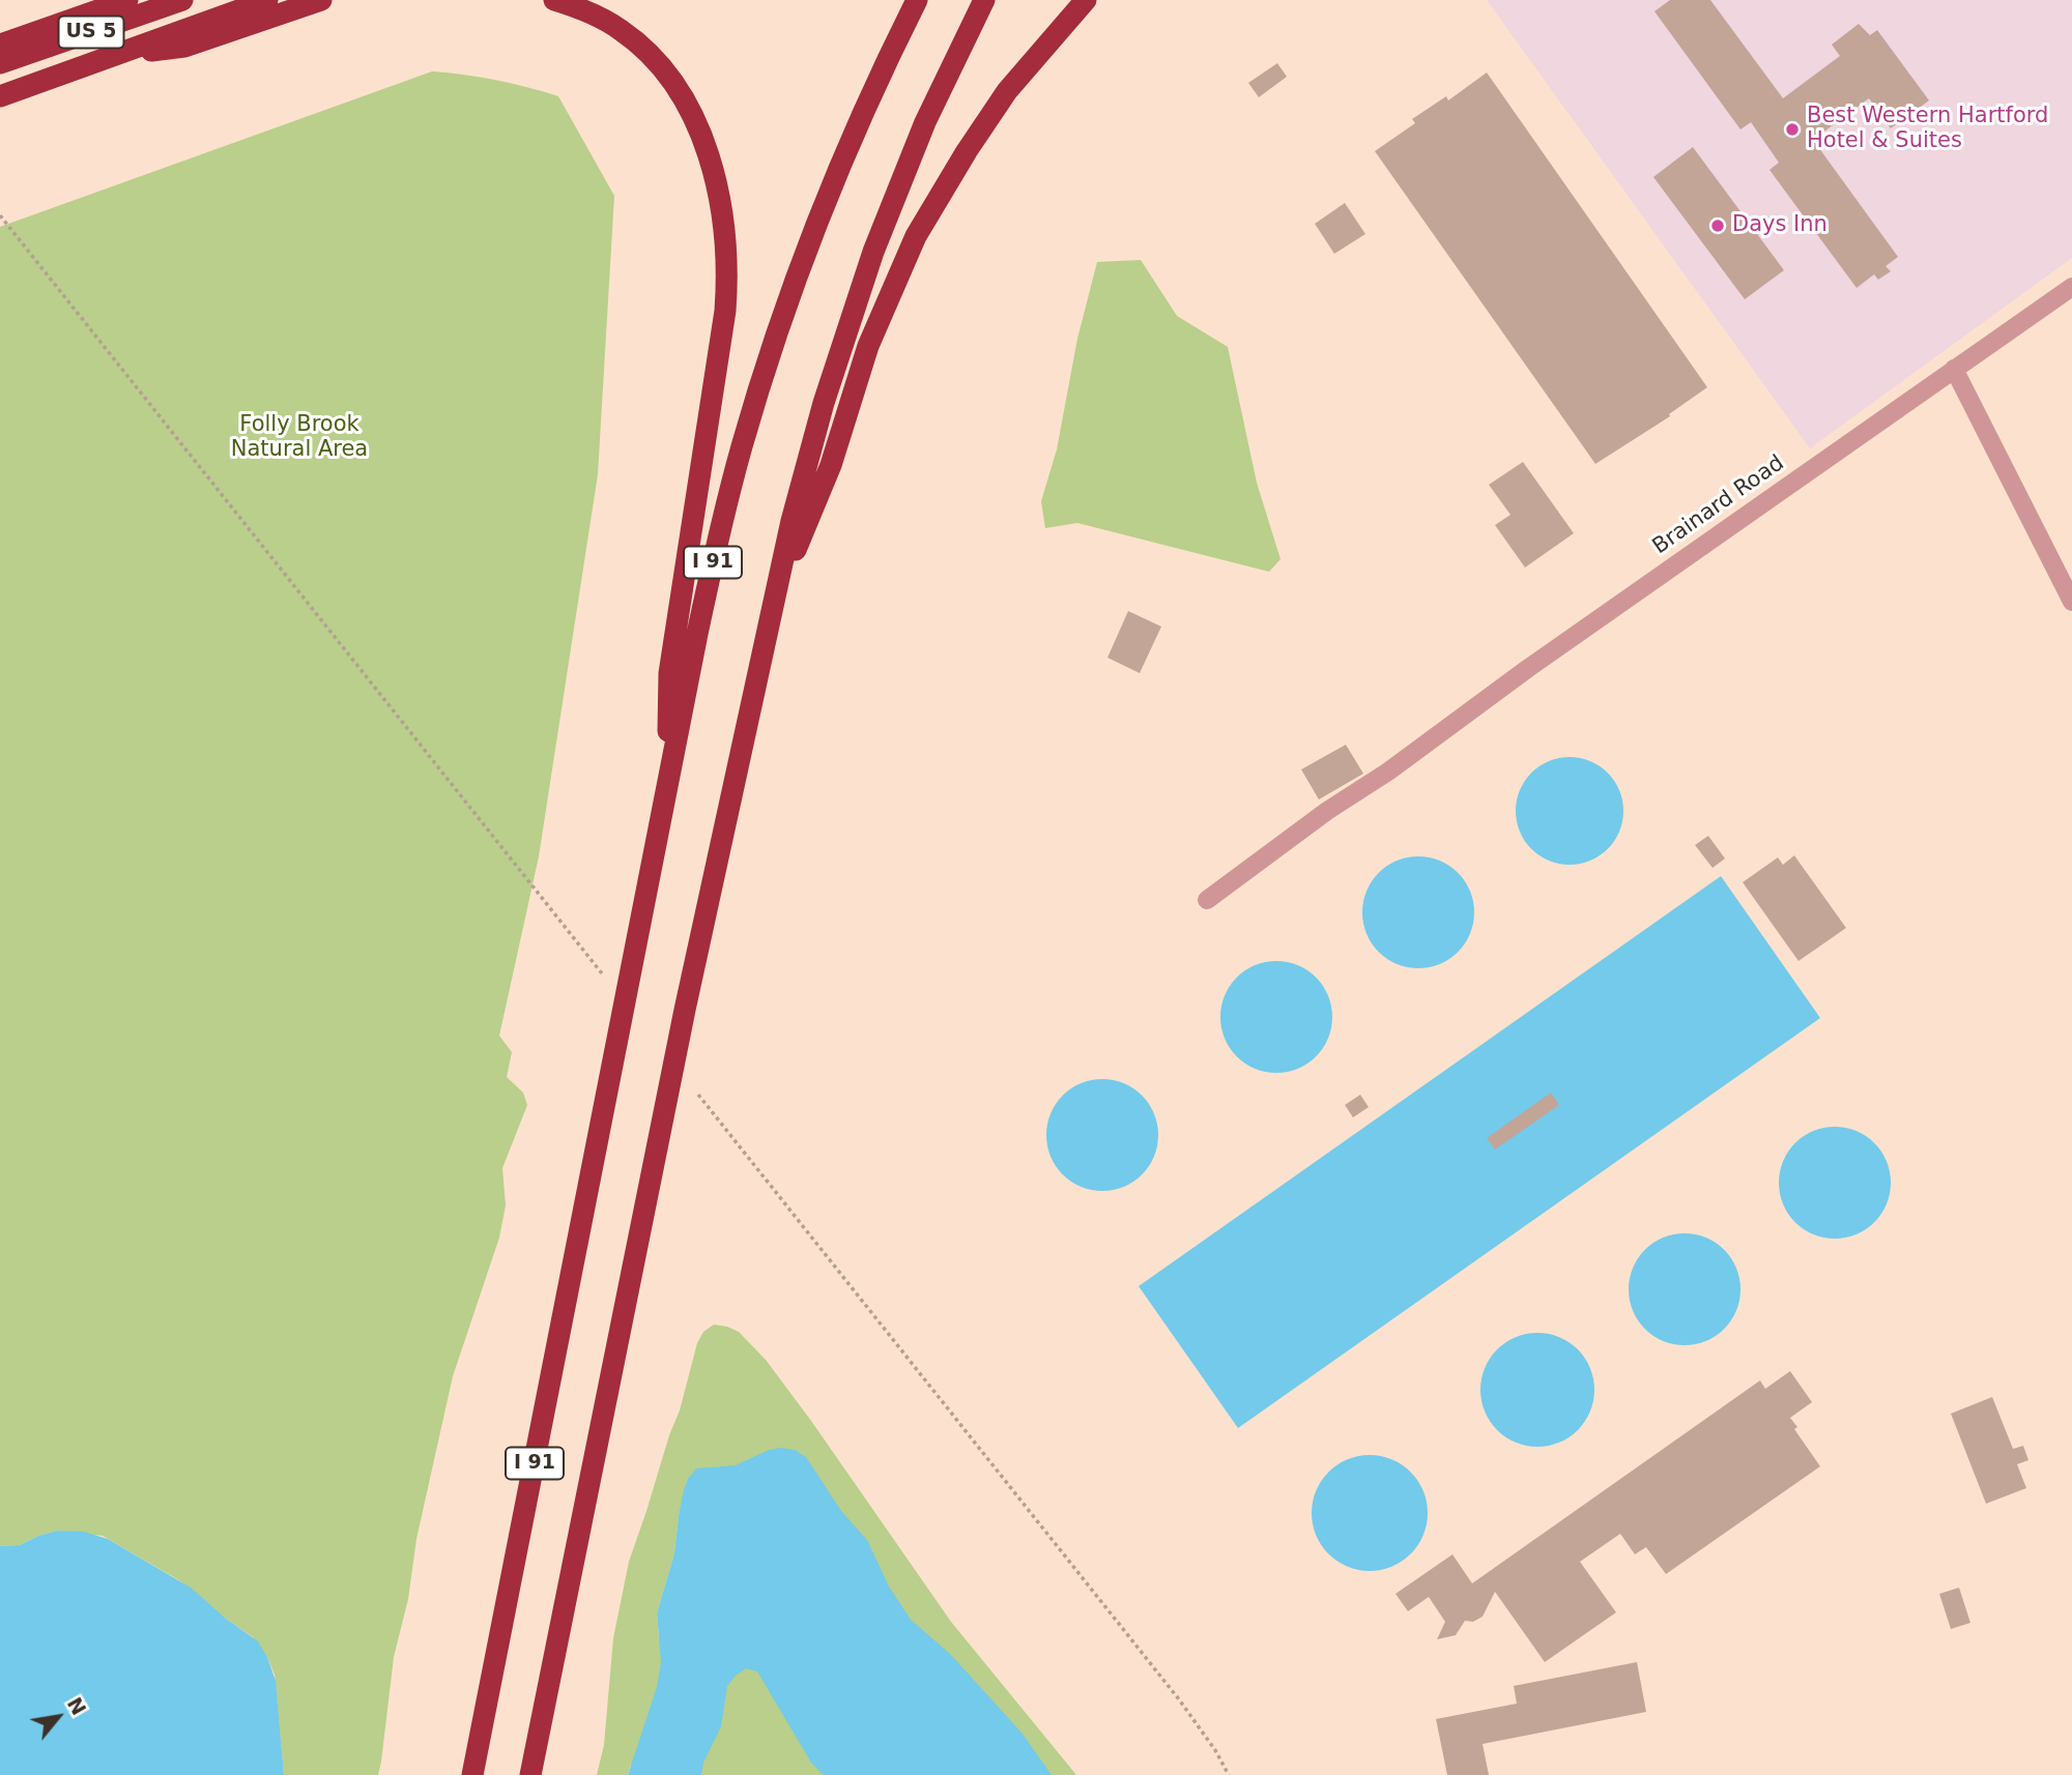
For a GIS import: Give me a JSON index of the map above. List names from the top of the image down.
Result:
{
  "streets": {
    "highway": ["US 5", "I 91"],
    "street": ["Brainard Road"]
  },
  "parks": ["Folly Brook Natural Area"],
  "places": ["Best Western Hartford Hotel & Suites", "Days Inn"],
  "north": "top right"
}
